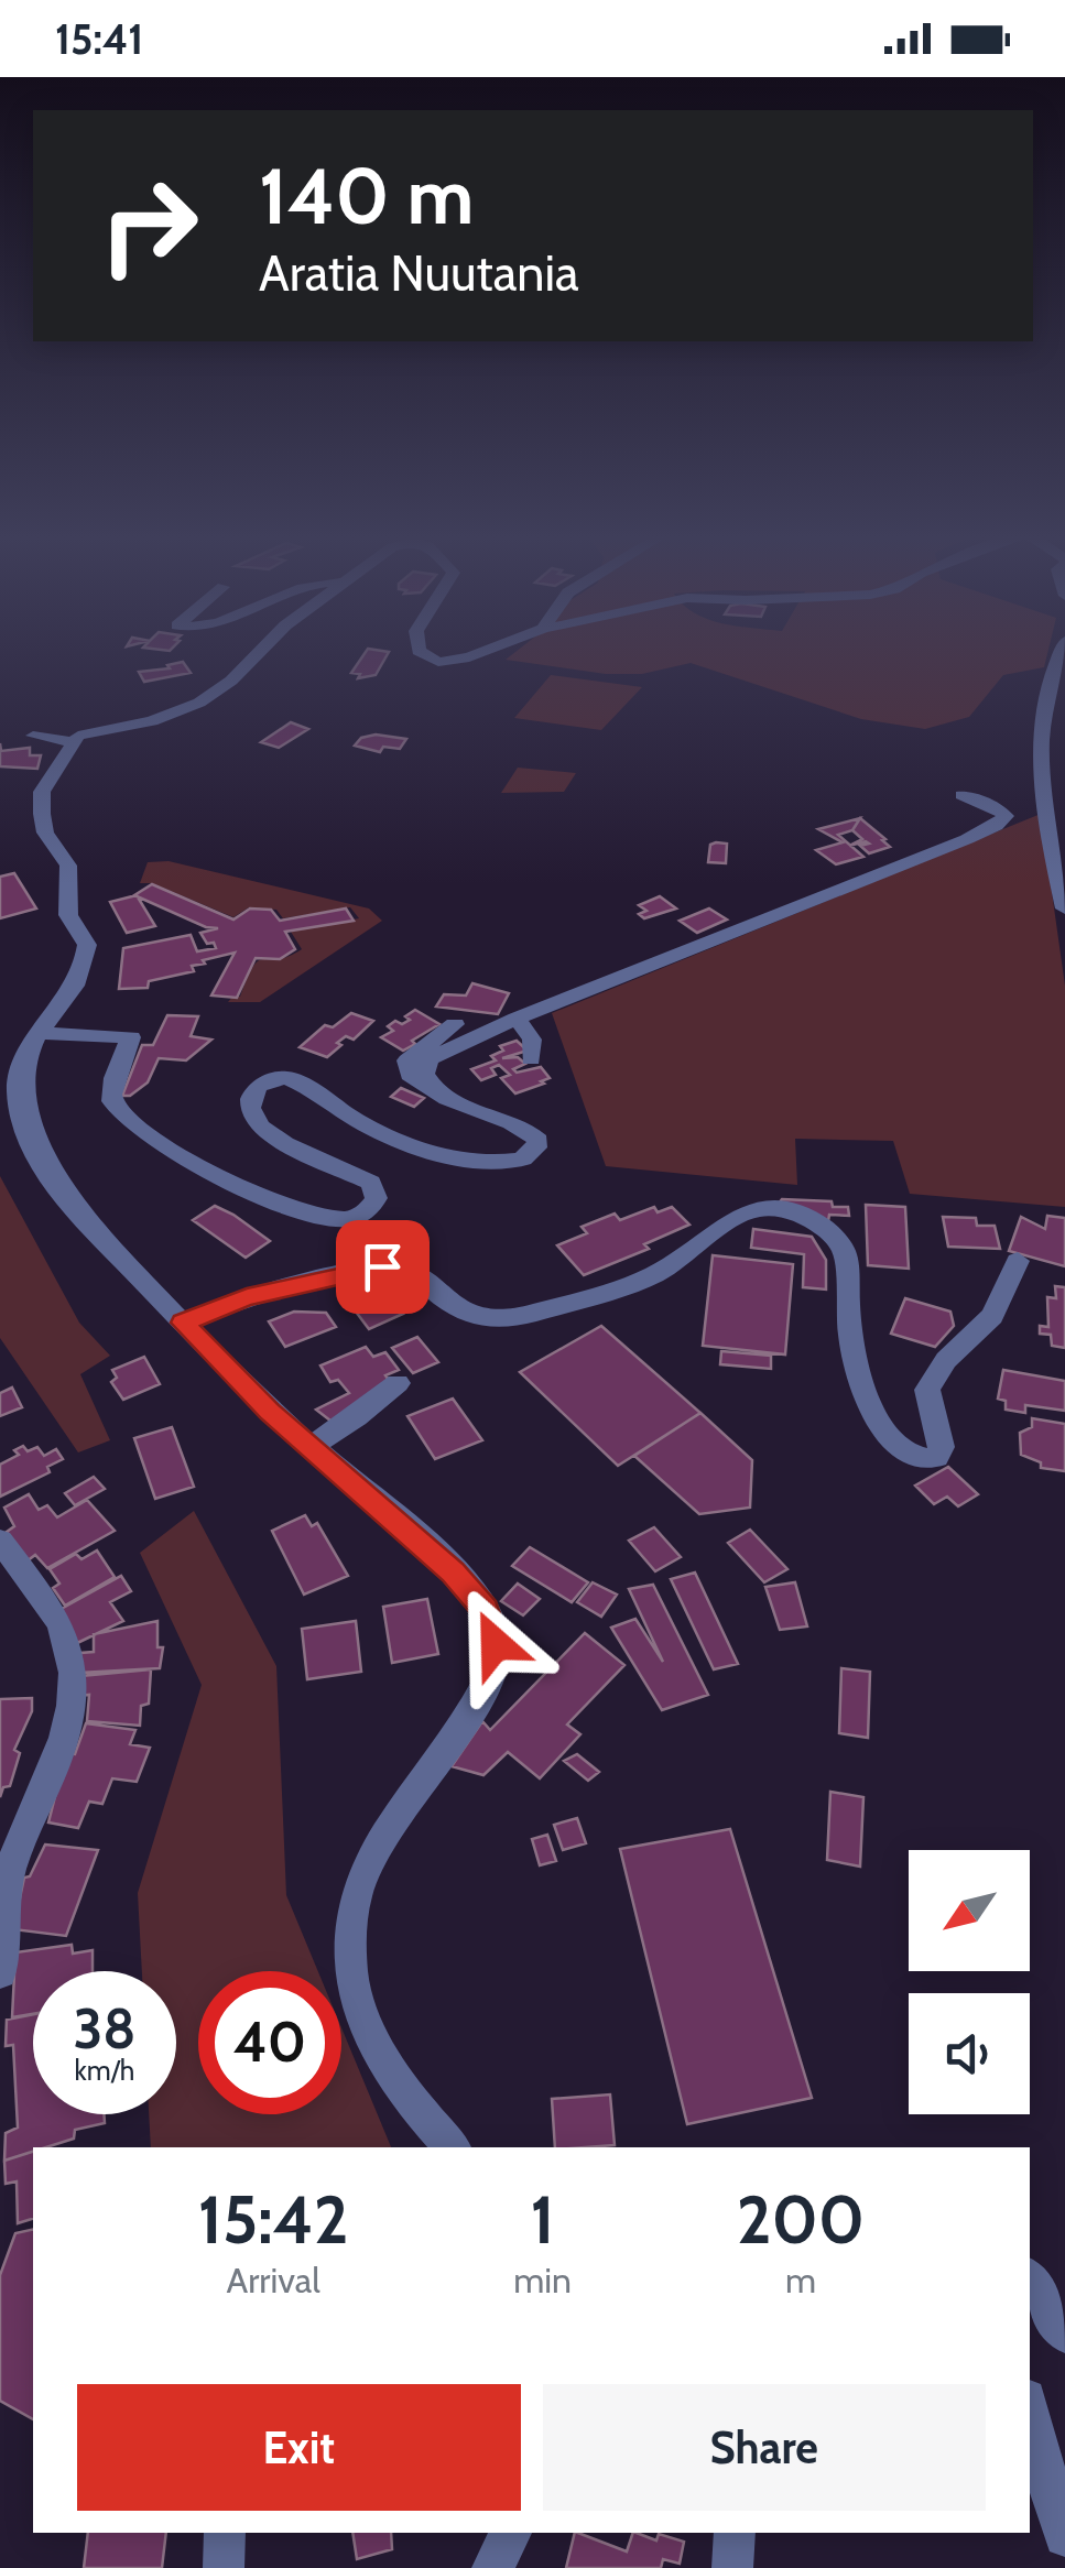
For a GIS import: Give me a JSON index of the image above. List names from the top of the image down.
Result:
{
  "north": "bottom left",
  "page": {
    "status": "15:41",
    "turn": ["140 m", "Aratia Nuutania"],
    "speed": "38 km/h",
    "limit": "40",
    "eta": [
      "15:42",
      "Arrival",
      "1",
      "min",
      "200",
      "m"
    ],
    "buttons": ["Exit", "Share"]
  }
}
